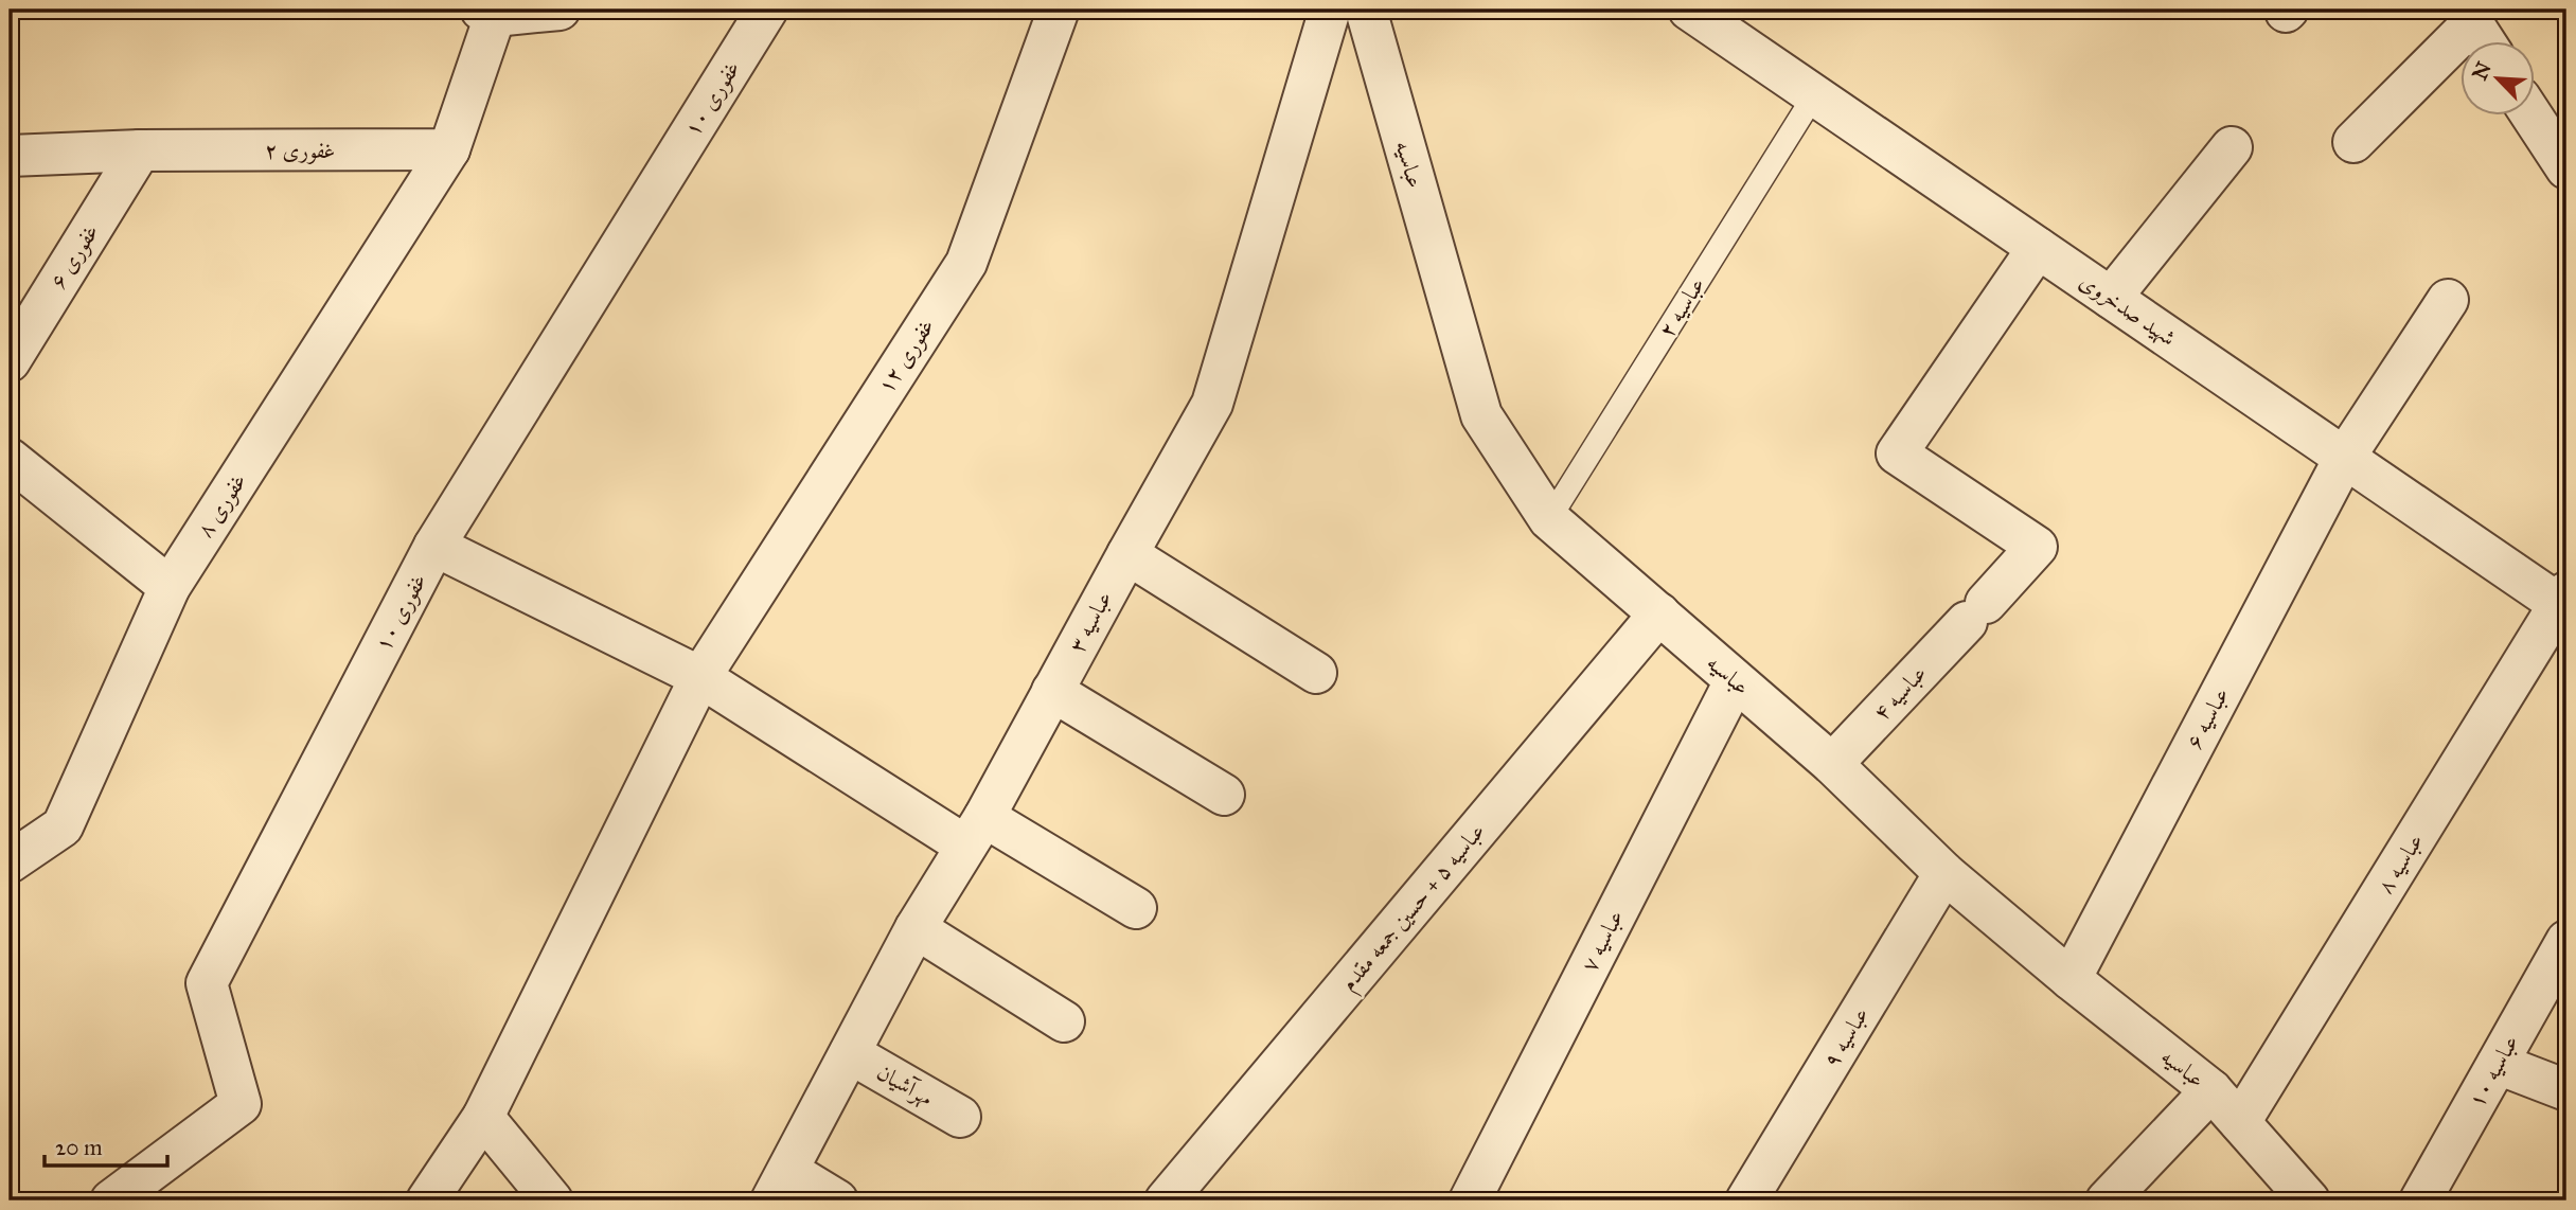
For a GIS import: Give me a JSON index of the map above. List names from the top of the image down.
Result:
{
  "streets": {
    "street": [
      "غفوری ۱۰",
      "غفوری ۲",
      "عباسیه",
      "غفوری ۶",
      "شهید صدخروی",
      "غفوری ۱۲",
      "غفوری ۸",
      "عباسیه ۳",
      "عباسیه ۴",
      "عباسیه ۶",
      "عباسیه ۸",
      "عباسیه ۵ + حسین جمعه مقدم",
      "عباسیه ۷",
      "عباسیه ۹",
      "عباسیه ۱۰",
      "مهرآشیان"
    ],
    "lane": ["عباسیه ۲"]
  },
  "crossings": [
    ["غفوری ۲", "غفوری ۶"],
    ["غفوری ۲", "غفوری ۸"],
    ["عباسیه", "عباسیه ۲"],
    ["عباسیه", "عباسیه ۴"],
    ["عباسیه", "عباسیه ۶"],
    ["عباسیه", "عباسیه ۸"],
    ["عباسیه", "عباسیه ۵ + حسین جمعه مقدم"],
    ["عباسیه", "عباسیه ۷"],
    ["عباسیه", "عباسیه ۹"],
    ["عباسیه ۲", "شهید صدخروی"],
    ["شهید صدخروی", "عباسیه ۴"],
    ["شهید صدخروی", "عباسیه ۶"],
    ["شهید صدخروی", "عباسیه ۸"],
    ["عباسیه ۳", "مهرآشیان"]
  ],
  "scale_bar": "20 m",
  "north": "top left"
}
